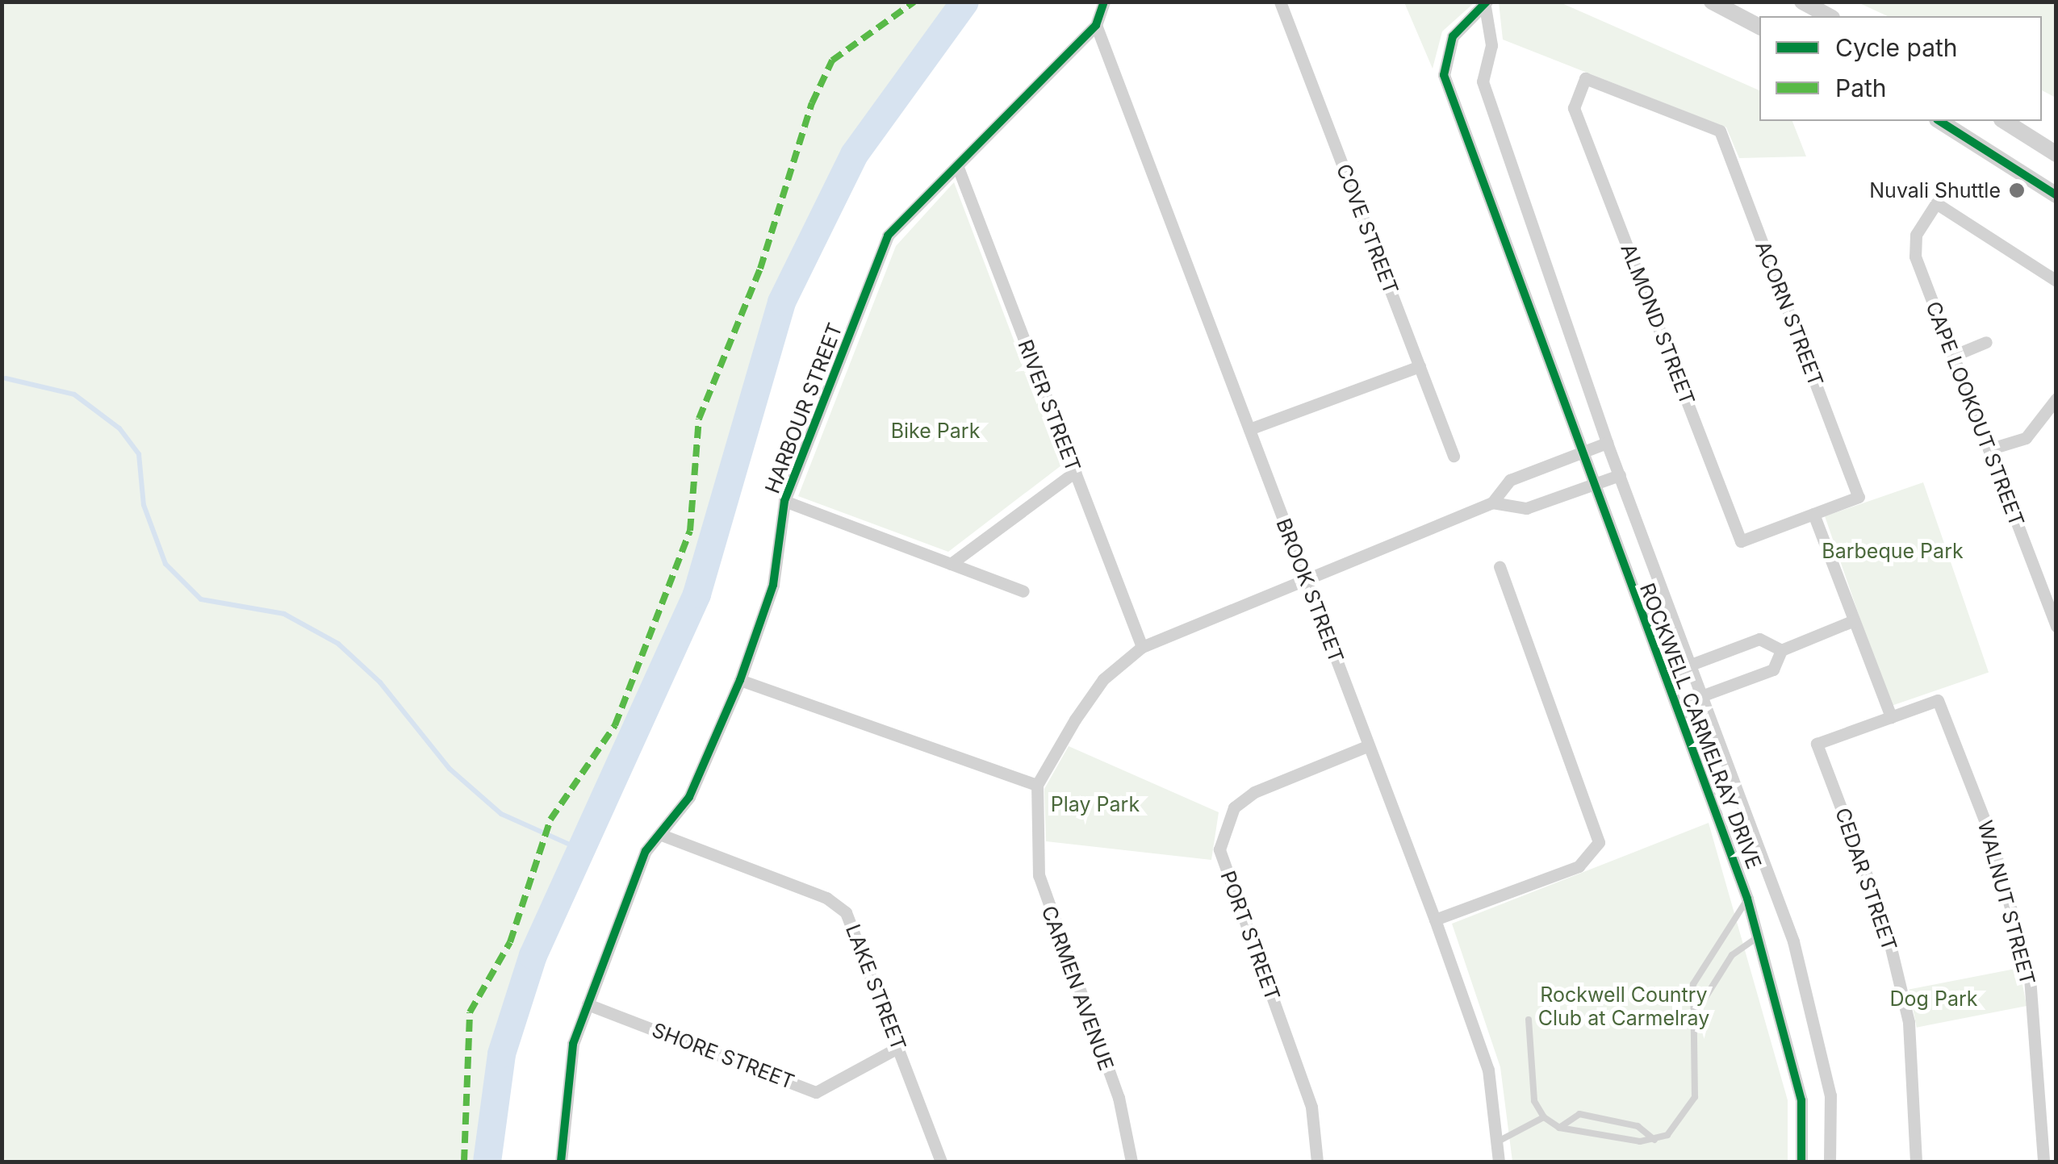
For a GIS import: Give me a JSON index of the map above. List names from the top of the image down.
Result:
{
  "streets": {
    "street": [
      "COVE STREET",
      "ACORN STREET",
      "ALMOND STREET",
      "RIVER STREET",
      "HARBOUR STREET",
      "CAPE LOOKOUT STREET",
      "BROOK STREET",
      "ROCKWELL CARMELRAY DRIVE",
      "CEDAR STREET",
      "WALNUT STREET",
      "PORT STREET",
      "LAKE STREET",
      "CARMEN AVENUE",
      "SHORE STREET"
    ]
  },
  "crossings": [
    ["ACORN STREET", "ALMOND STREET"],
    ["RIVER STREET", "HARBOUR STREET"],
    ["HARBOUR STREET", "BROOK STREET"],
    ["HARBOUR STREET", "LAKE STREET"],
    ["HARBOUR STREET", "SHORE STREET"],
    ["BROOK STREET", "PORT STREET"],
    ["CEDAR STREET", "WALNUT STREET"],
    ["LAKE STREET", "SHORE STREET"]
  ],
  "parks": [
    "Bike Park",
    "Barbeque Park",
    "Play Park",
    "Rockwell Country Club at Carmelray",
    "Dog Park"
  ],
  "places": ["Nuvali Shuttle"],
  "legend": ["Cycle path", "Path"]
}
